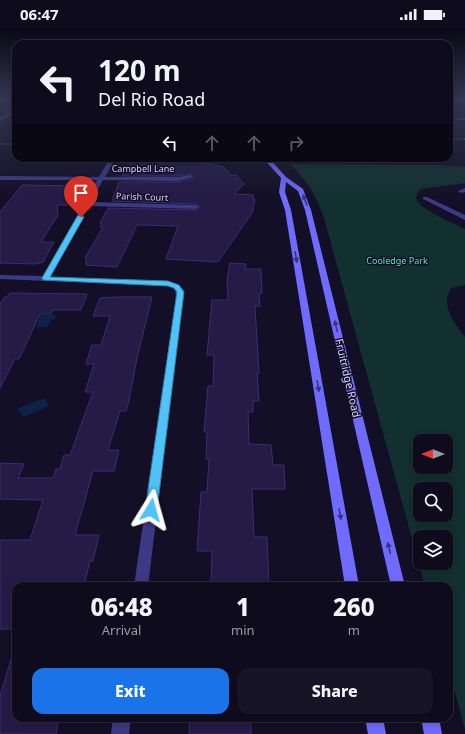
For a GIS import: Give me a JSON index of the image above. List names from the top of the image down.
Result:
{
  "streets": {
    "main road": ["Fruitridge Road"],
    "street": ["Campbell Lane", "Parish Court"]
  },
  "parks": ["Cooledge Park"],
  "north": "left",
  "page": {
    "status": "06:47",
    "turn": ["120 m", "Del Rio Road"],
    "eta": [
      "06:48",
      "Arrival",
      "1",
      "min",
      "260",
      "m"
    ],
    "buttons": ["Exit", "Share"]
  }
}
